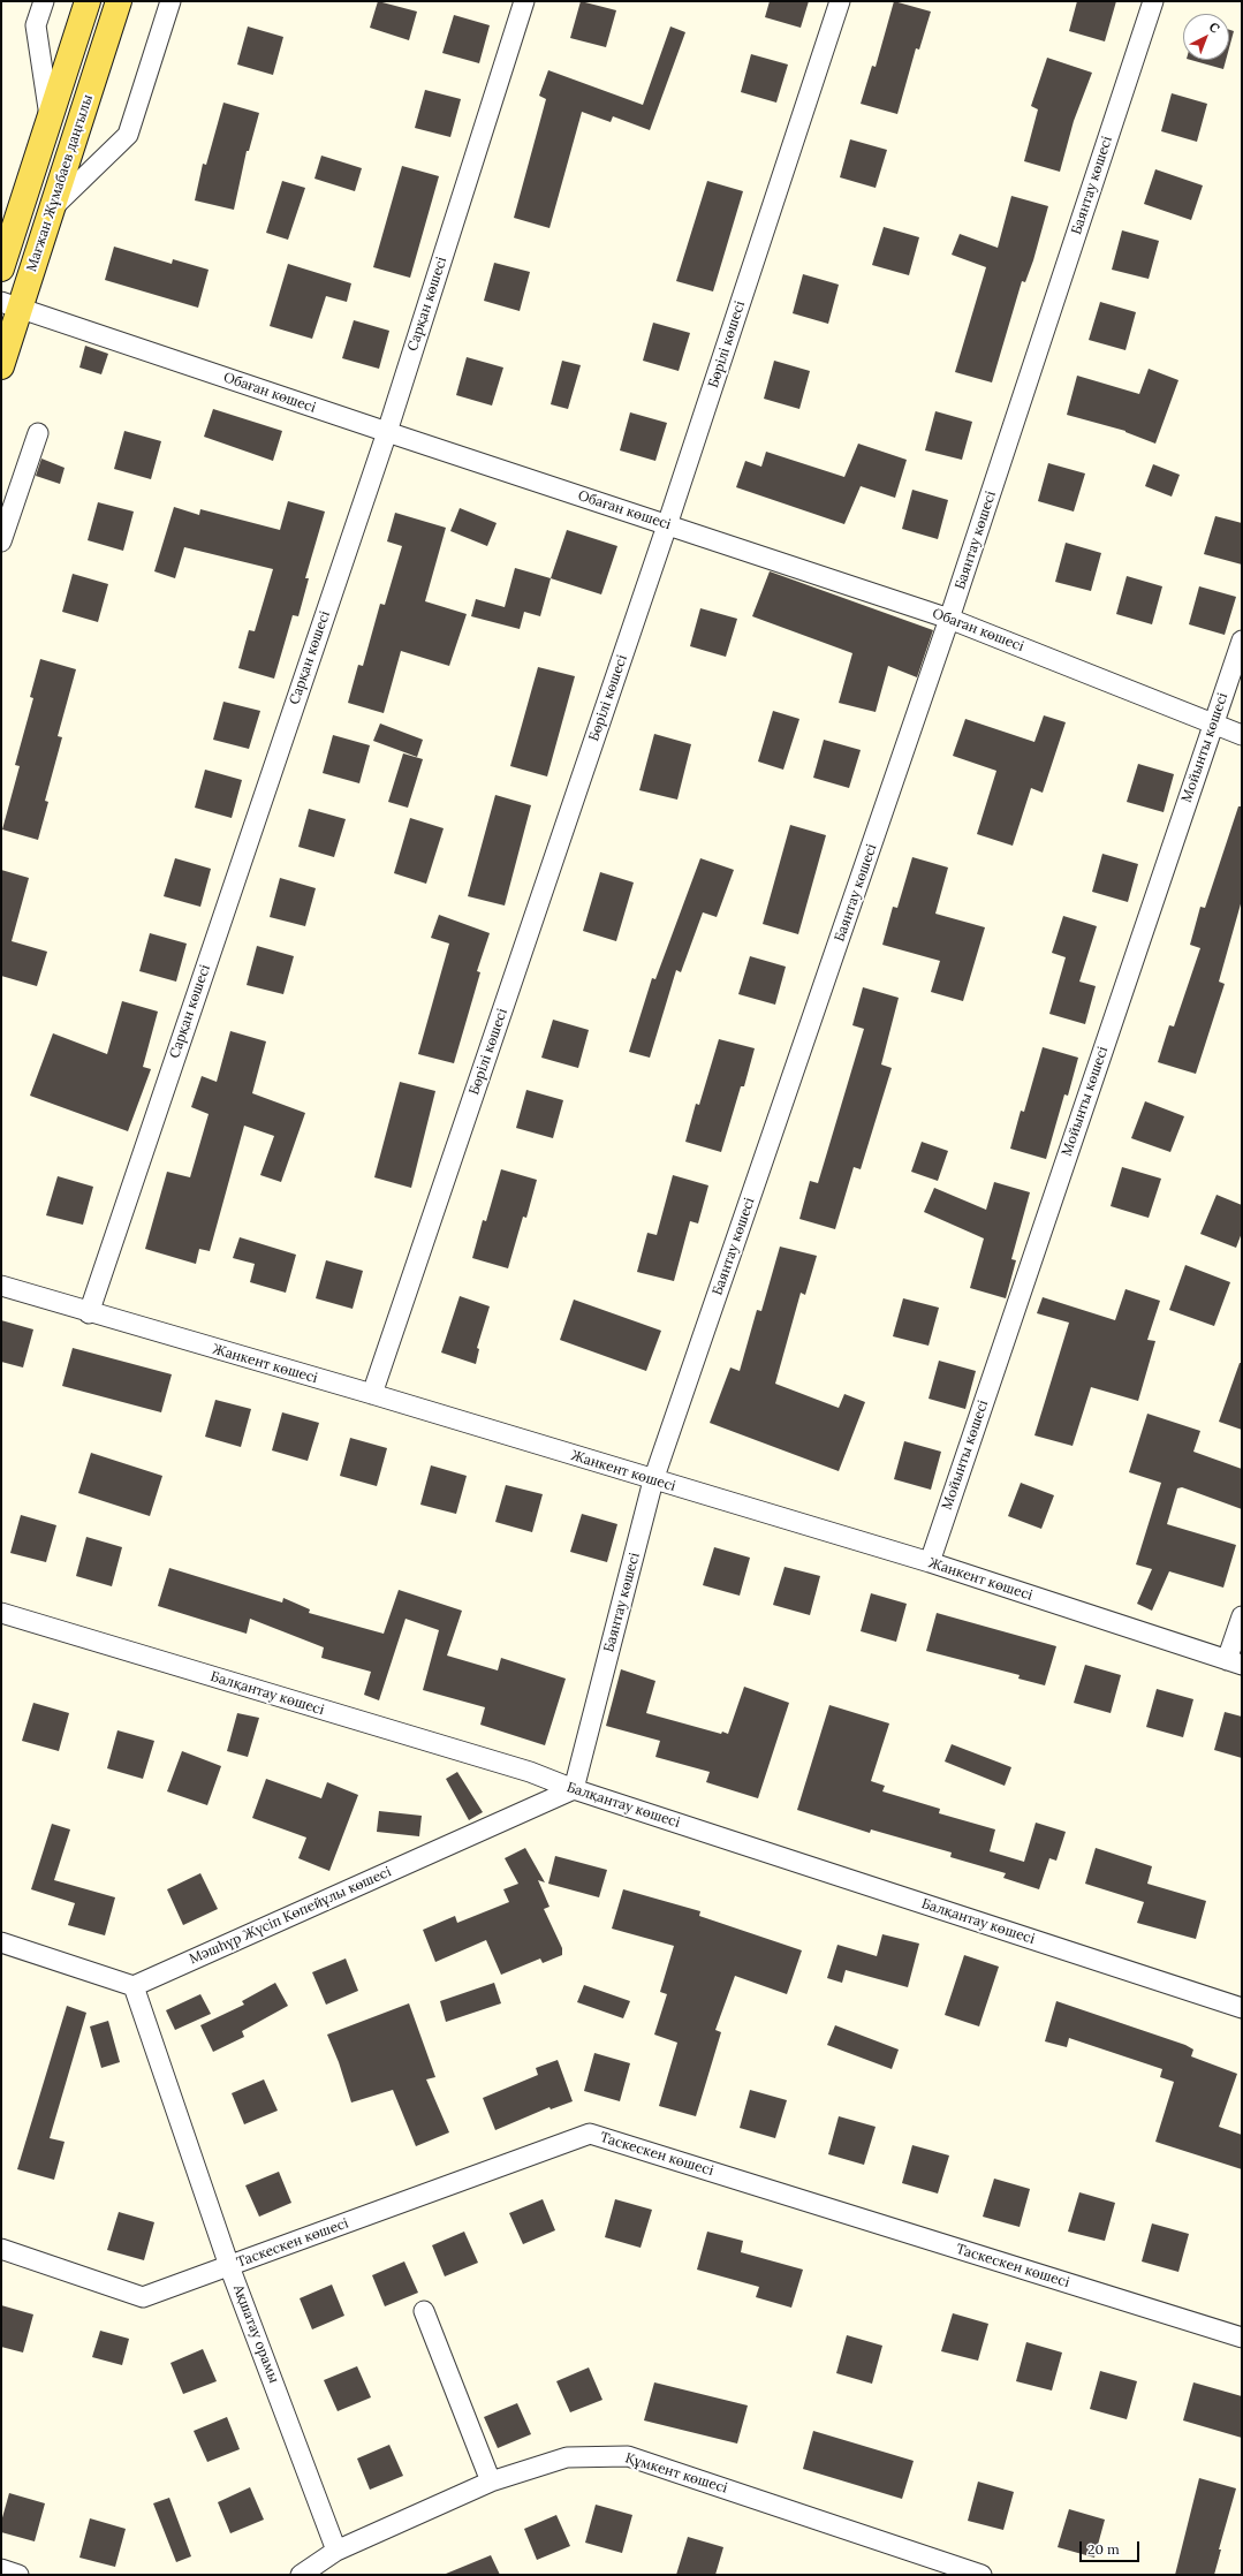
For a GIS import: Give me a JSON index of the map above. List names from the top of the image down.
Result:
{
  "streets": {
    "main road": ["Мағжан Жұмабаев даңғылы"],
    "street": [
      "Баянтау көшесі",
      "Сарқан көшесі",
      "Бөрілі көшесі",
      "Обаған көшесі",
      "Мойынты көшесі",
      "Жанкент көшесі",
      "Балқантау көшесі",
      "Мәшһүр Жүсіп Көпейұлы көшесі",
      "Таскескен көшесі",
      "Ақшатау орамы",
      "Құмкент көшесі"
    ]
  },
  "crossings": [
    ["Мағжан Жұмабаев даңғылы", "Обаған көшесі"],
    ["Баянтау көшесі", "Обаған көшесі"],
    ["Баянтау көшесі", "Жанкент көшесі"],
    ["Баянтау көшесі", "Балқантау көшесі"],
    ["Баянтау көшесі", "Мәшһүр Жүсіп Көпейұлы көшесі"],
    ["Сарқан көшесі", "Обаған көшесі"],
    ["Сарқан көшесі", "Жанкент көшесі"],
    ["Бөрілі көшесі", "Обаған көшесі"],
    ["Бөрілі көшесі", "Жанкент көшесі"],
    ["Обаған көшесі", "Мойынты көшесі"],
    ["Мойынты көшесі", "Жанкент көшесі"],
    ["Балқантау көшесі", "Мәшһүр Жүсіп Көпейұлы көшесі"],
    ["Мәшһүр Жүсіп Көпейұлы көшесі", "Ақшатау орамы"],
    ["Таскескен көшесі", "Ақшатау орамы"],
    ["Ақшатау орамы", "Құмкент көшесі"]
  ],
  "scale_bar": "20 m",
  "north": "top right"
}
